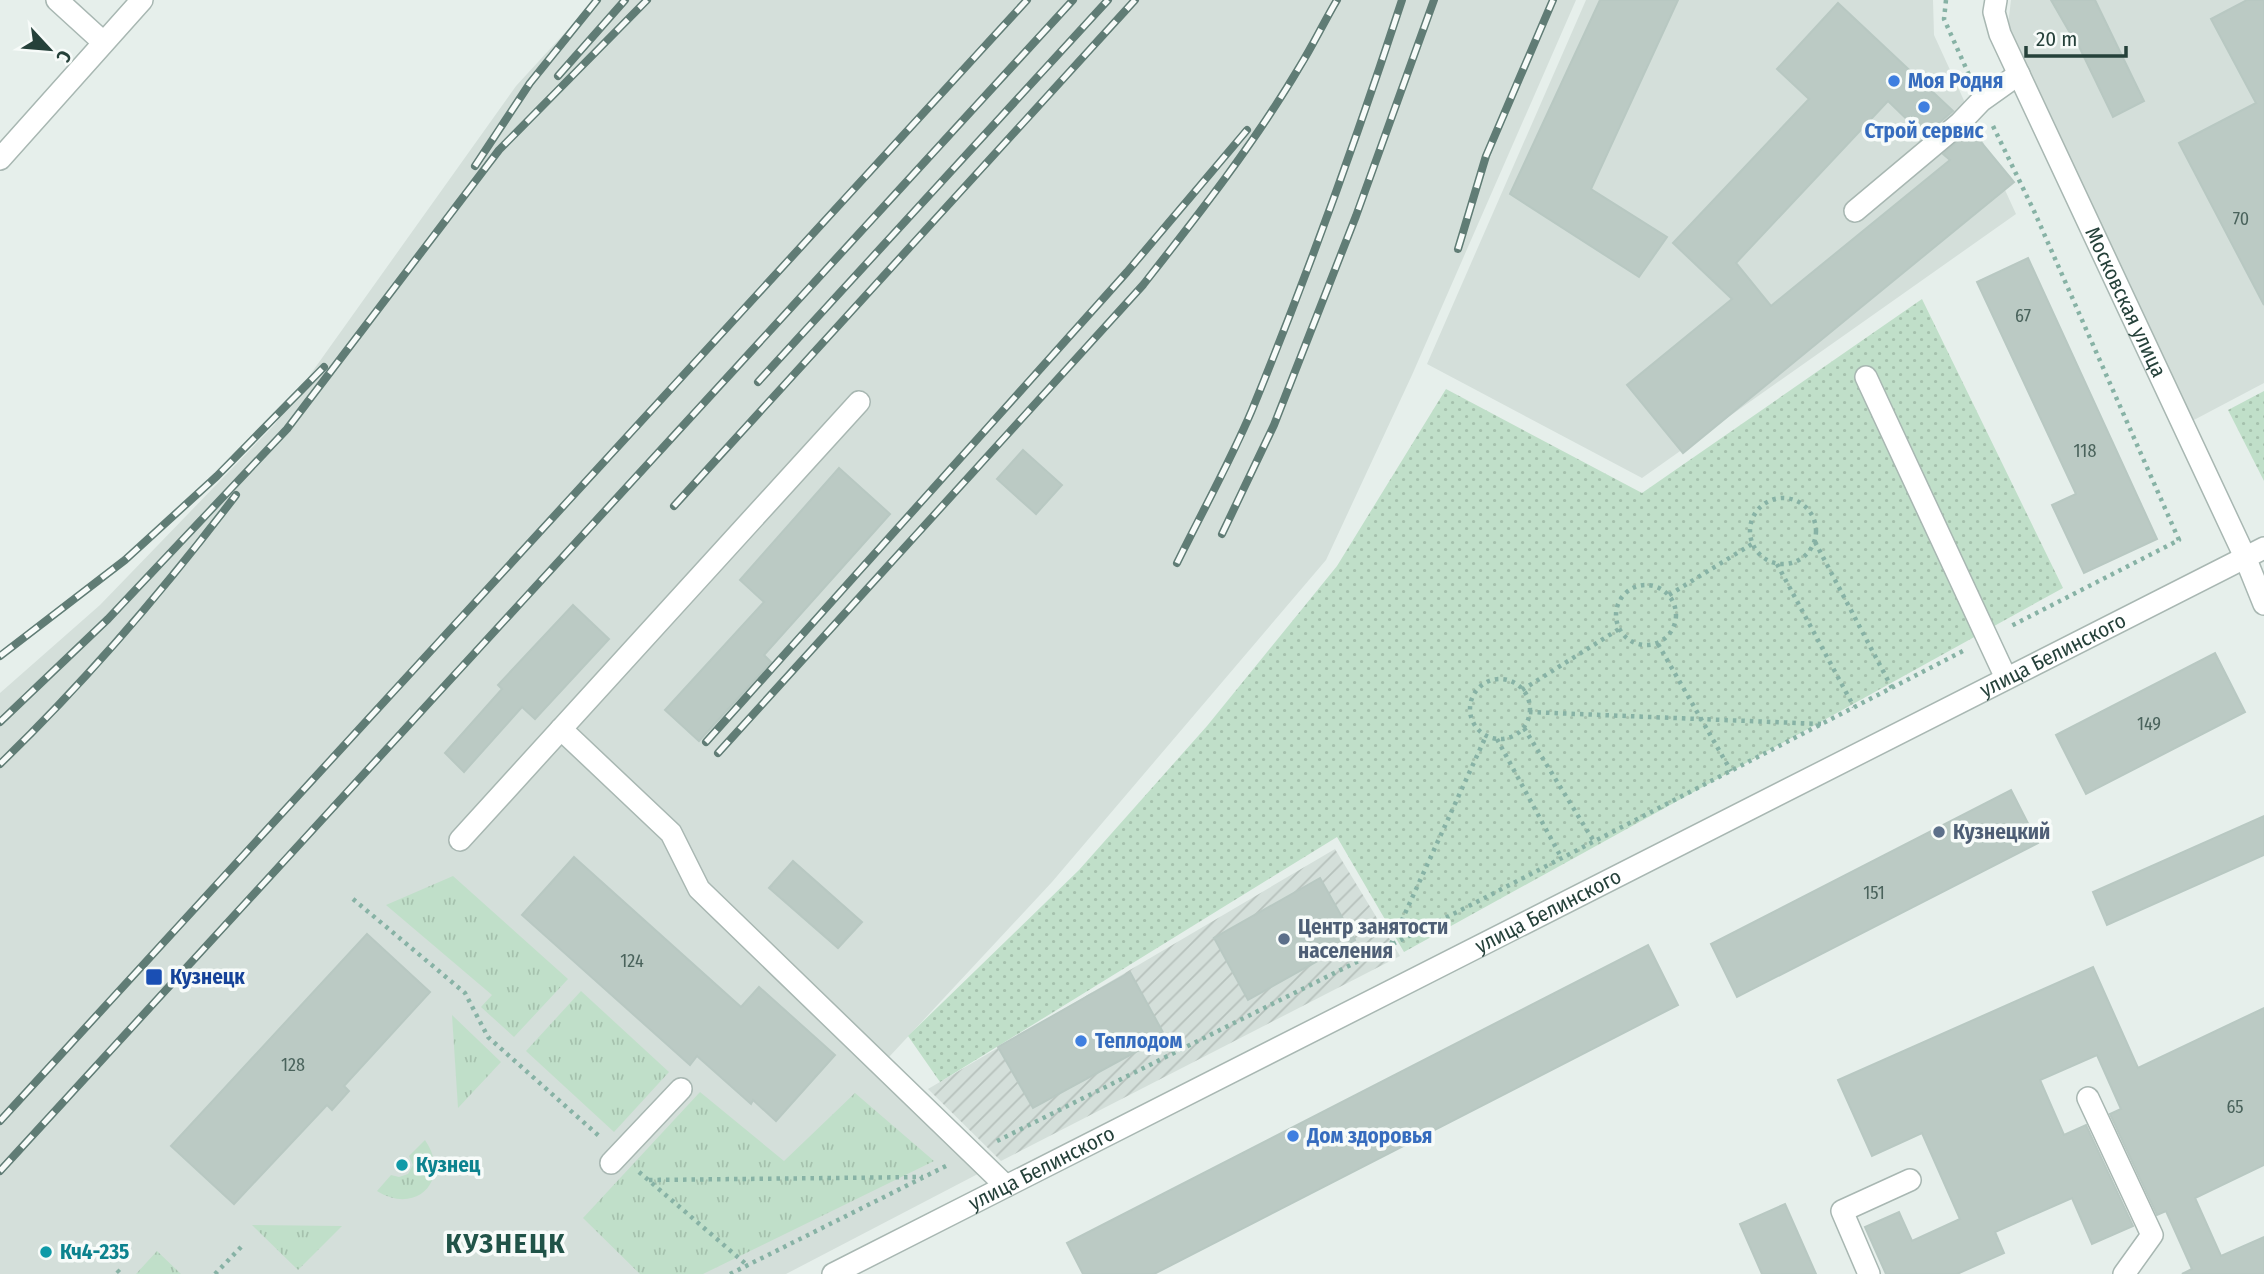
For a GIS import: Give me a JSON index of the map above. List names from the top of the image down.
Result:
{
  "streets": {
    "street": ["Московская улица", "улица Белинского"]
  },
  "crossings": [
    ["Московская улица", "улица Белинского"]
  ],
  "districts": ["КУЗНЕЦК"],
  "places": {
    "other": [
      "Моя Родня",
      "Строй сервис",
      "Кузнецкий",
      "Центр занятости населения",
      "Теплодом",
      "Дом здоровья",
      "Кузнец",
      "Кч4-235"
    ],
    "transit": ["Кузнецк"]
  },
  "house_numbers": [
    "70",
    "67",
    "118",
    "149",
    "151",
    "124",
    "128",
    "65"
  ],
  "scale_bar": "20 m",
  "north": "bottom right"
}
